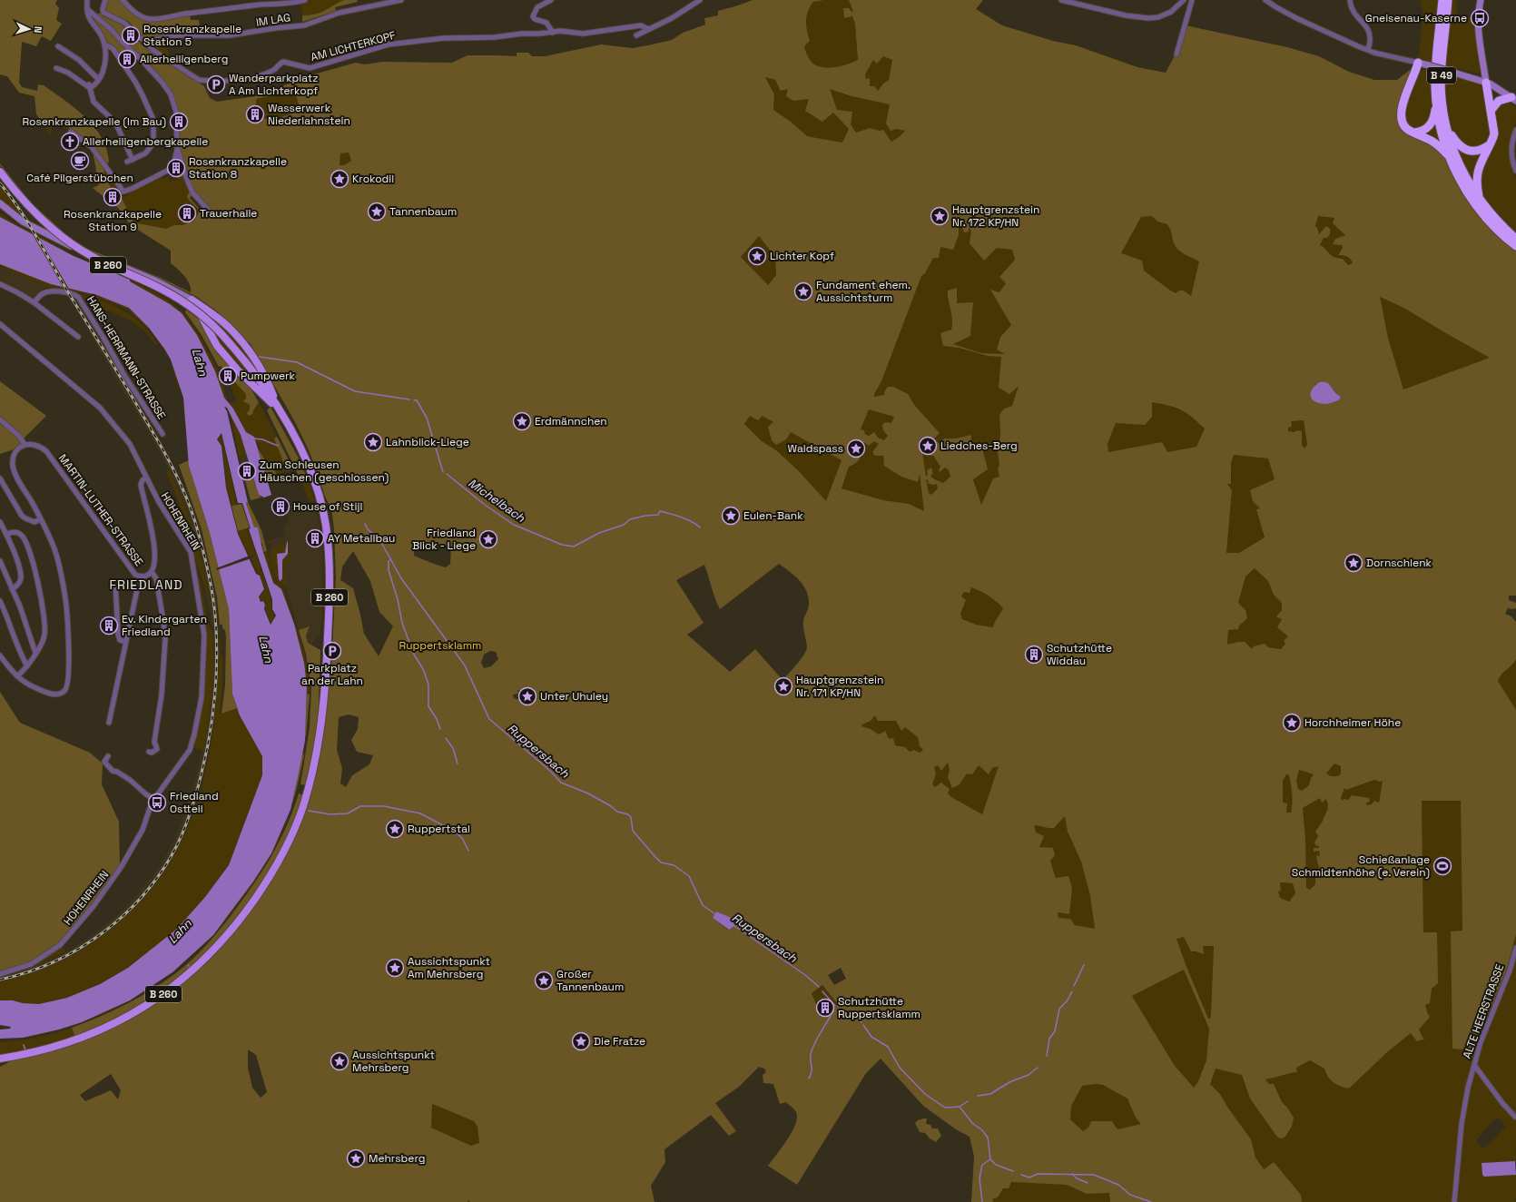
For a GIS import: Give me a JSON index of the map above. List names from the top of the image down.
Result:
{
  "streets": {
    "highway": ["B 49"],
    "main road": ["B 260"],
    "street": [
      "IM LAG",
      "AM LICHTERKOPF",
      "HANS-HERRMANN-STRASSE",
      "MARTIN-LUTHER-STRASSE",
      "HOHENRHEIN",
      "ALTE HEERSTRASSE"
    ]
  },
  "crossings": [
    ["IM LAG", "AM LICHTERKOPF"],
    ["MARTIN-LUTHER-STRASSE", "HOHENRHEIN"]
  ],
  "districts": ["FRIEDLAND"],
  "water": ["Lahn", "Michelbach", "Ruppersbach"],
  "parks": ["Ruppertsklamm"],
  "places": {
    "bus stop": ["Gneisenau-Kaserne", "Friedland Ostteil"],
    "building": [
      "Rosenkranzkapelle Station 5",
      "Allerheiligenberg",
      "Wasserwerk Niederlahnstein",
      "Rosenkranzkapelle (Im Bau)",
      "Rosenkranzkapelle Station 8",
      "Rosenkranzkapelle Station 9",
      "Trauerhalle",
      "Pumpwerk",
      "Zum Schleusen Häuschen (geschlossen)",
      "House of Stijl",
      "AY Metallbau",
      "Ev. Kindergarten Friedland",
      "Schutzhütte Widdau",
      "Schutzhütte Ruppertsklamm"
    ],
    "parking": ["Wanderparkplatz A Am Lichterkopf", "Parkplatz an der Lahn"],
    "church": ["Allerheiligenbergkapelle"],
    "cafe": ["Café Pilgerstübchen"],
    "place": [
      "Krokodil",
      "Tannenbaum",
      "Hauptgrenzstein Nr. 172 KP/HN",
      "Lichter Kopf",
      "Fundament ehem. Aussichtsturm",
      "Erdmännchen",
      "Lahnblick-Liege",
      "Liedches-Berg",
      "Waldspass",
      "Eulen-Bank",
      "Friedland Blick - Liege",
      "Dornschlenk",
      "Hauptgrenzstein Nr. 171 KP/HN",
      "Unter Uhuley",
      "Horchheimer Höhe",
      "Ruppertstal",
      "Aussichtspunkt Am Mehrsberg",
      "Großer Tannenbaum",
      "Die Fratze",
      "Aussichtspunkt Mehrsberg",
      "Mehrsberg"
    ],
    "sports": ["Schießanlage Schmidtenhöhe (e. Verein)"]
  },
  "north": "right"
}
